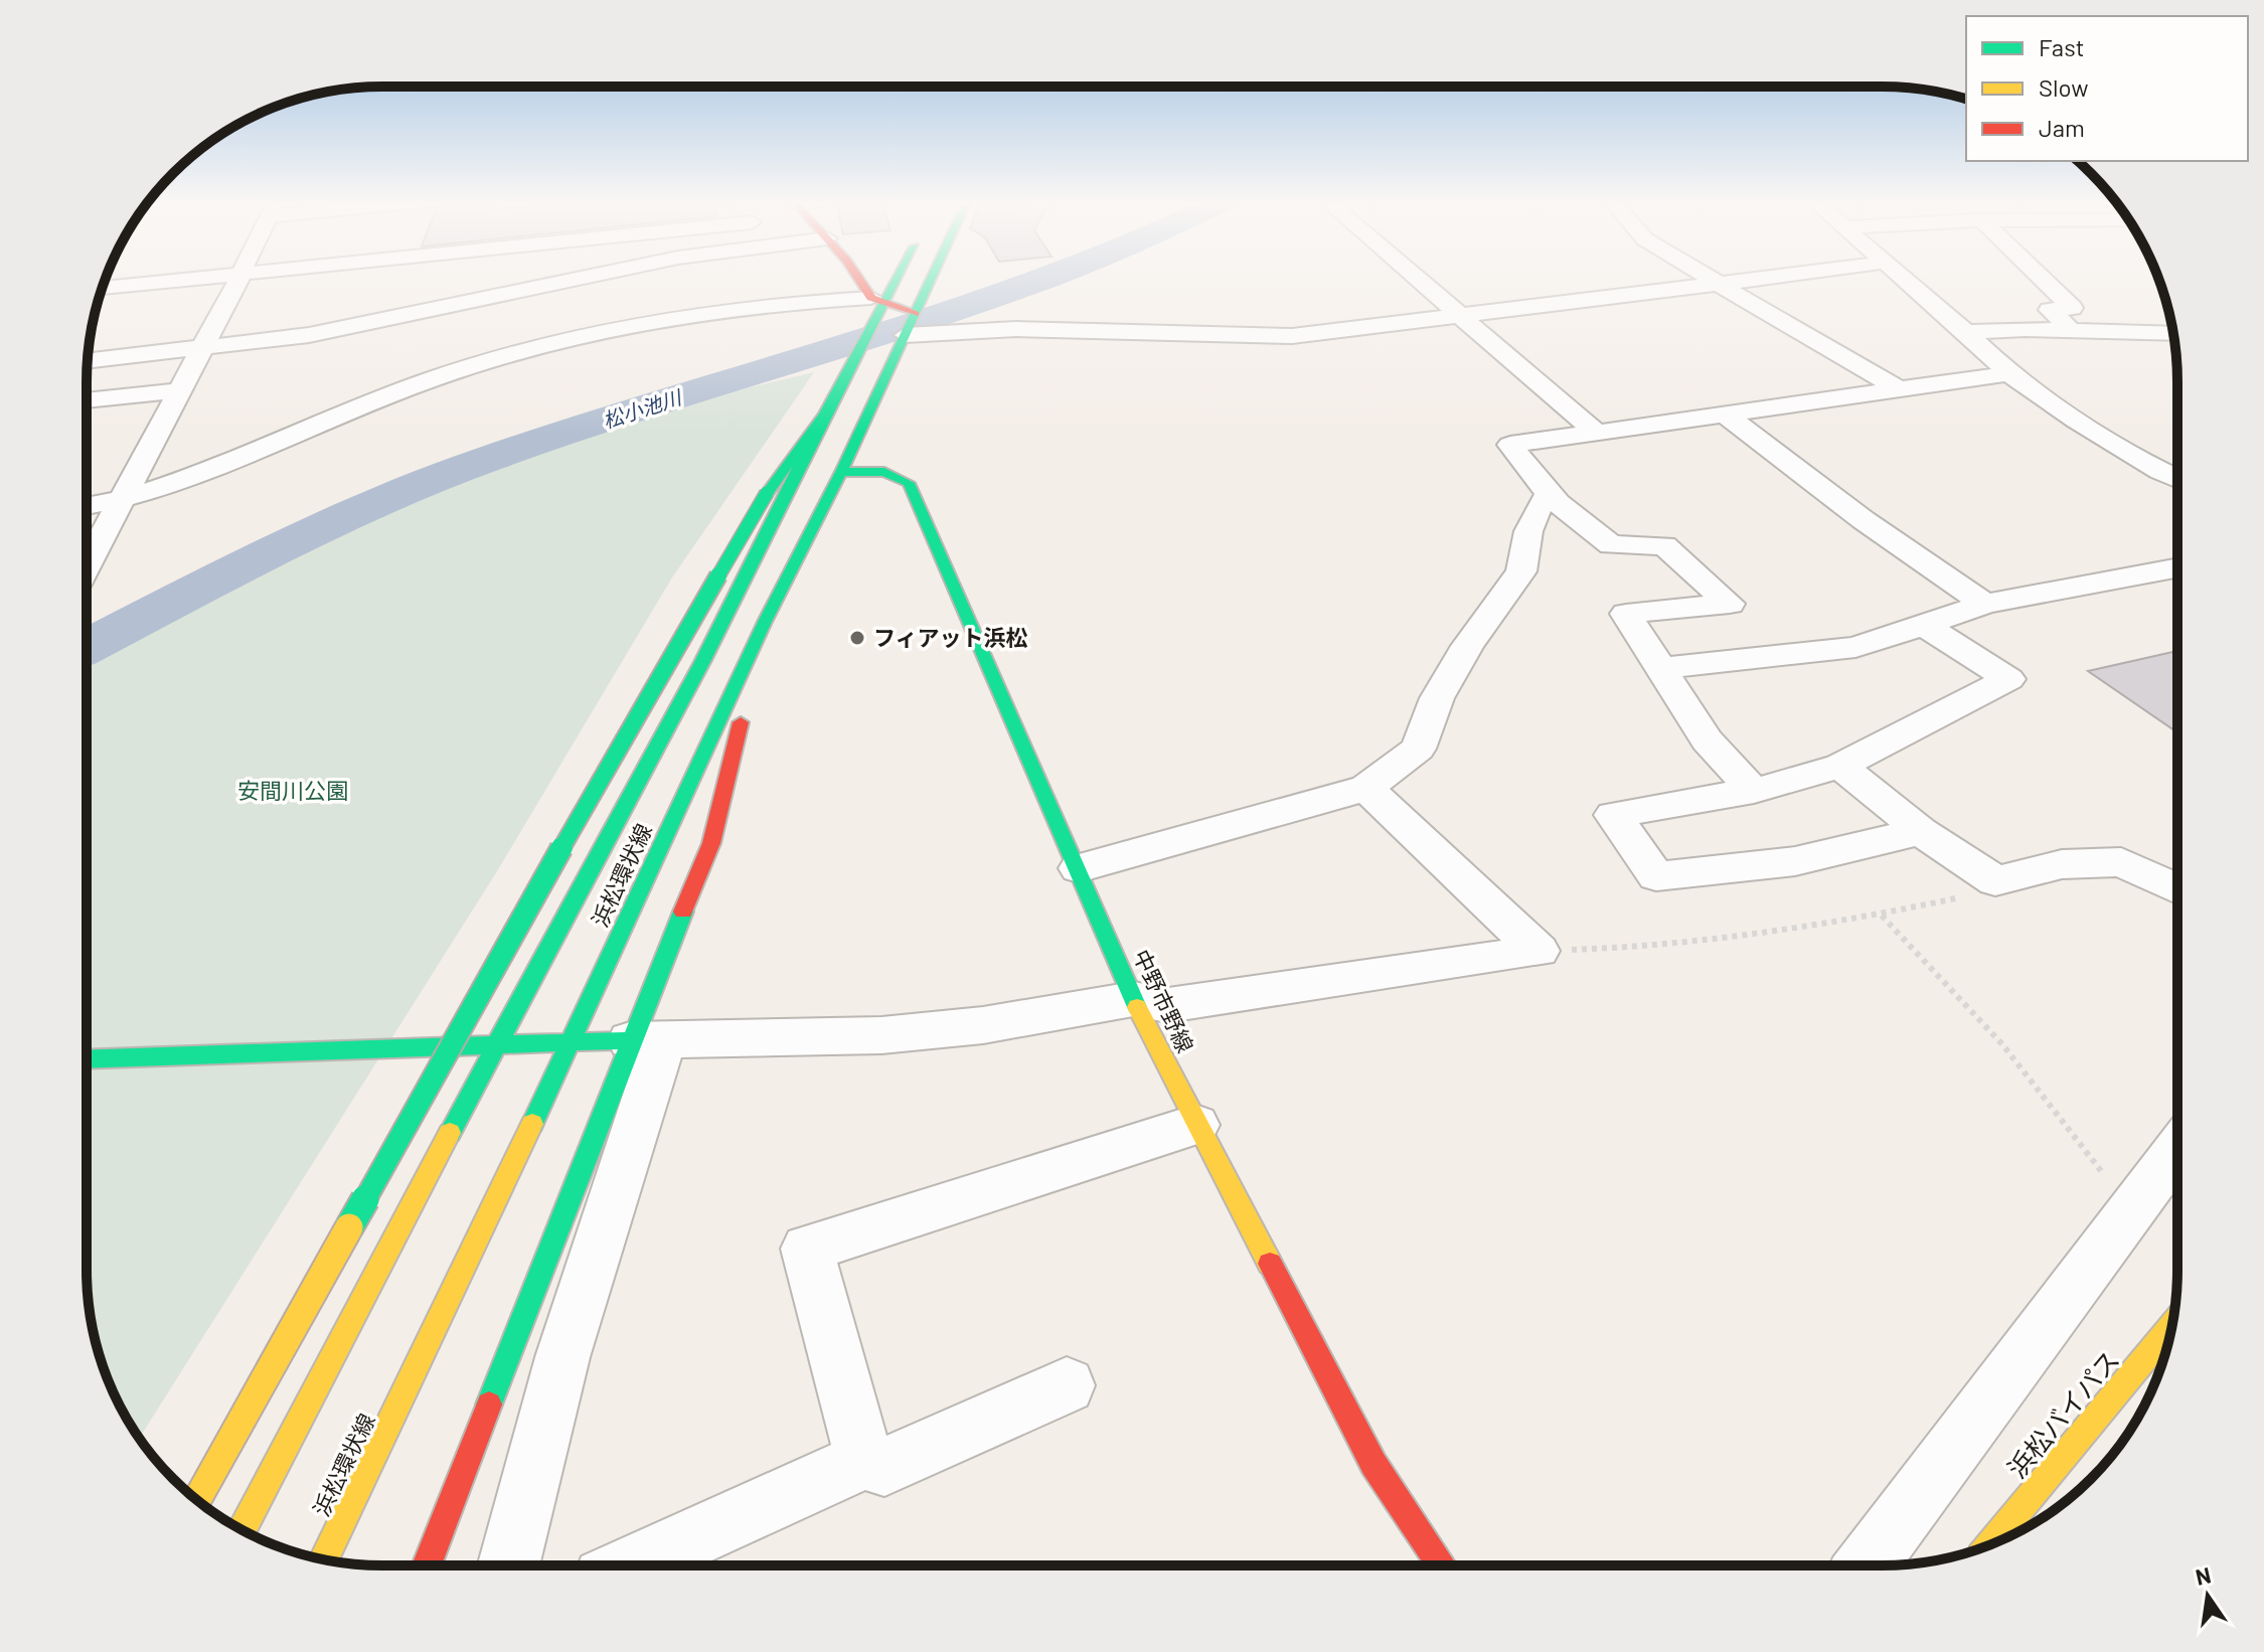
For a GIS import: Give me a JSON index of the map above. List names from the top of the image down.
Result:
{
  "streets": {
    "main road": ["浜松環状線", "中野市野線", "浜松バイパス"]
  },
  "crossings": [
    ["浜松環状線", "中野市野線"]
  ],
  "water": ["松小池川"],
  "parks": ["安間川公園"],
  "places": ["フィアット浜松"],
  "legend": ["Fast", "Slow", "Jam"],
  "north": "top"
}
